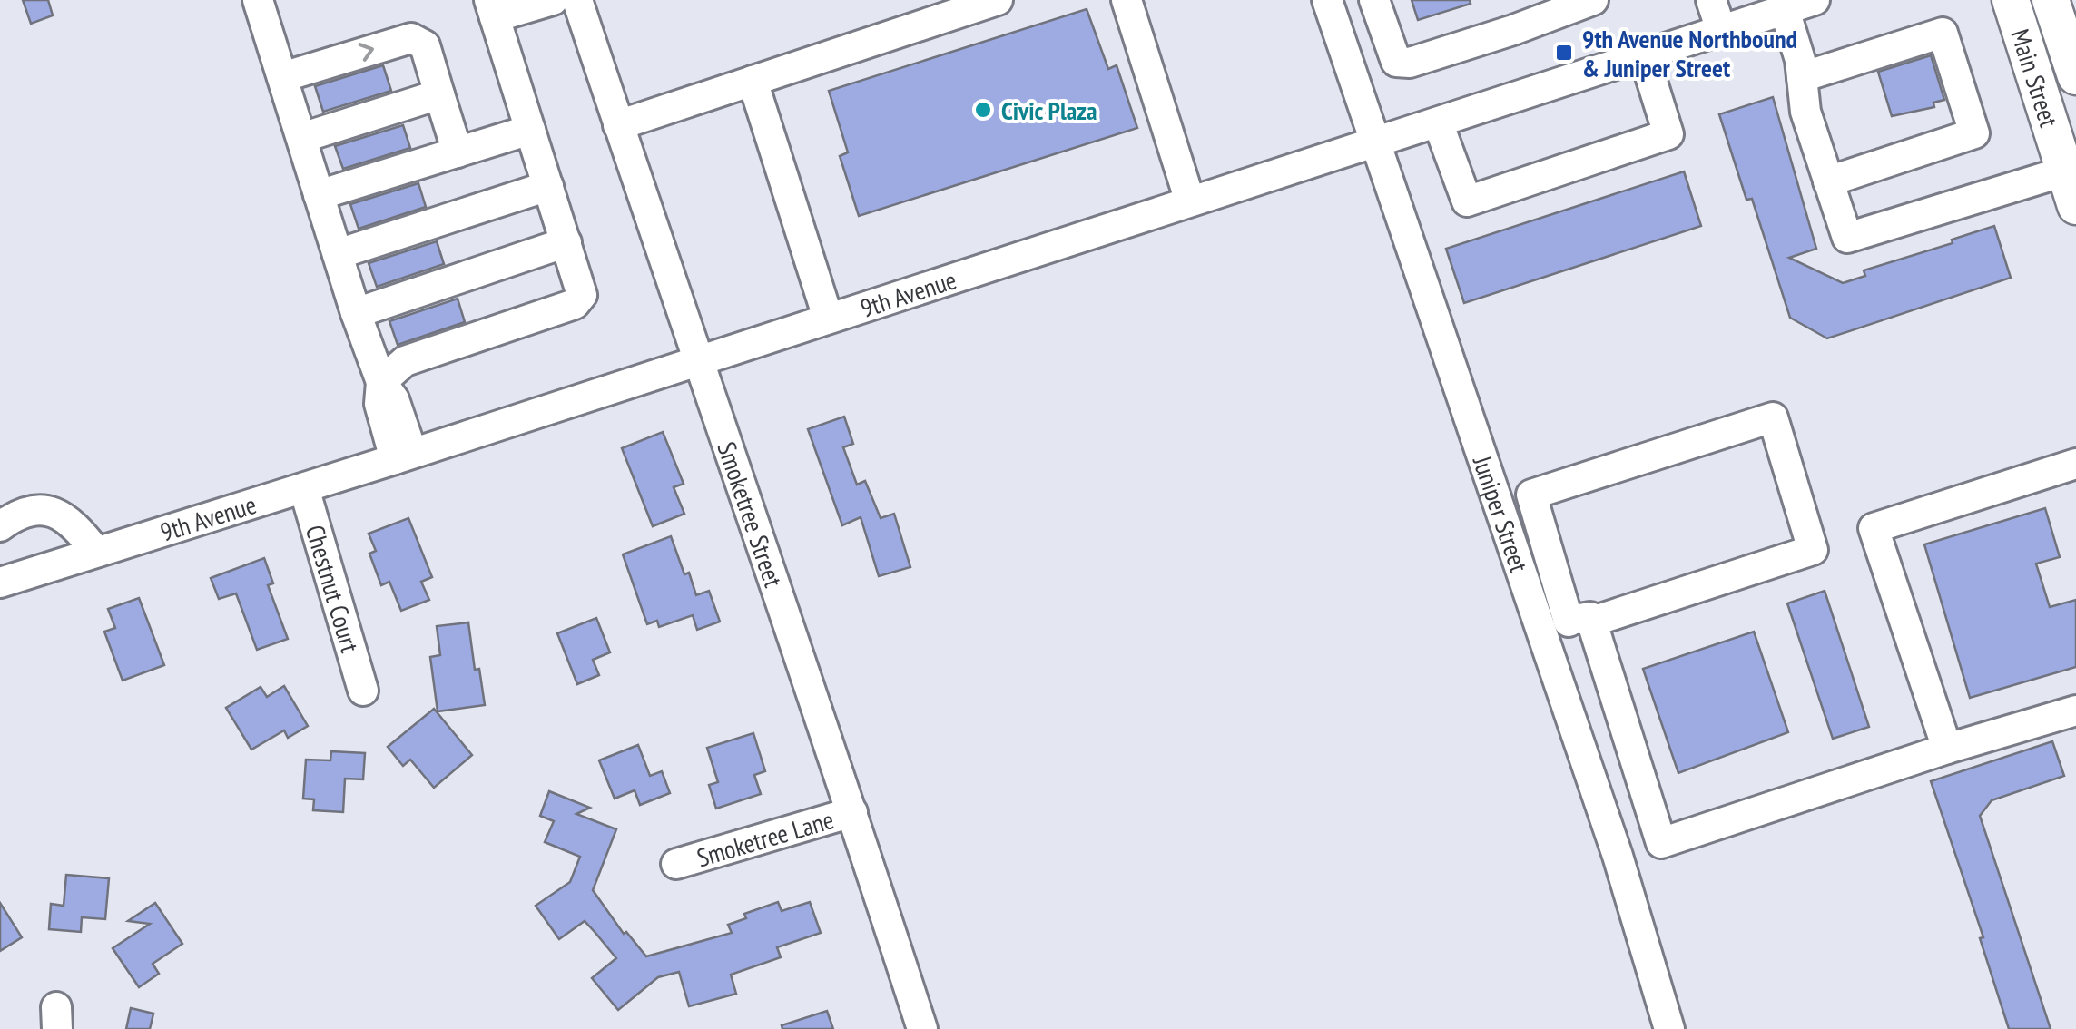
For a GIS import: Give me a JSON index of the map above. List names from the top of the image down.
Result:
{
  "streets": {
    "main road": ["Main Street"],
    "street": [
      "9th Avenue",
      "Juniper Street",
      "Smoketree Street",
      "Chestnut Court",
      "Smoketree Lane"
    ]
  },
  "crossings": [
    ["9th Avenue", "Juniper Street"],
    ["9th Avenue", "Smoketree Street"],
    ["9th Avenue", "Chestnut Court"],
    ["Smoketree Street", "Smoketree Lane"]
  ],
  "places": {
    "transit": ["9th Avenue Northbound & Juniper Street"],
    "other": ["Civic Plaza"]
  }
}
